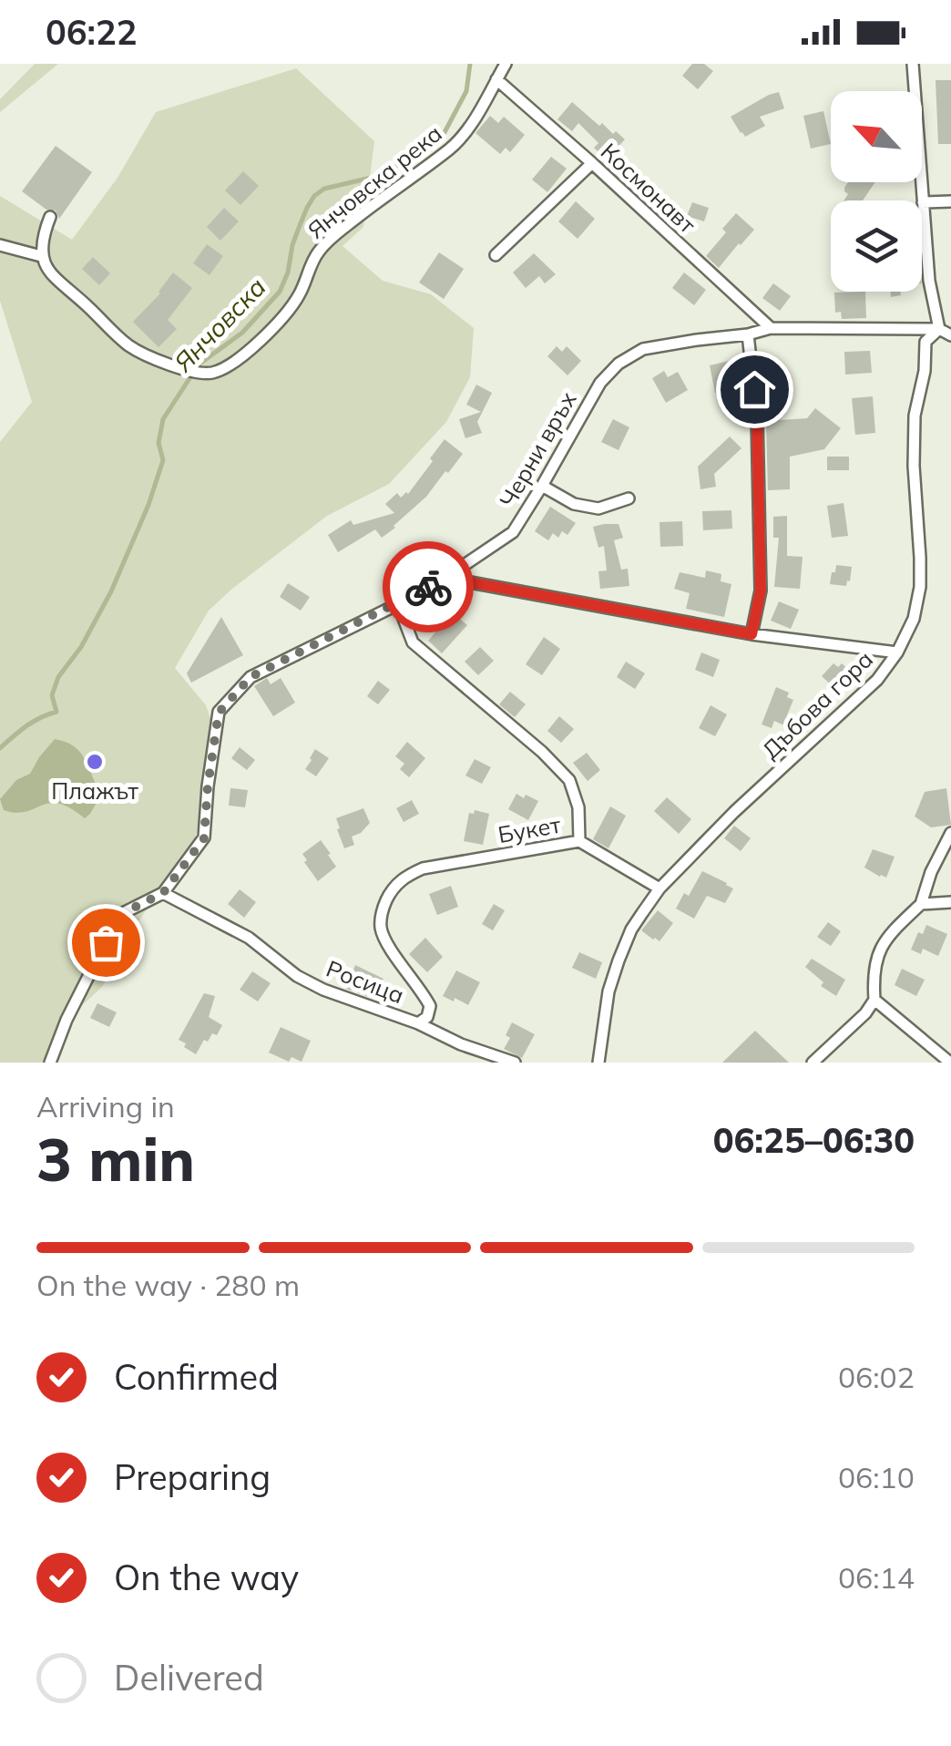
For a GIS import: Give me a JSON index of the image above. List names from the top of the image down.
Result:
{
  "streets": {
    "street": [
      "Янчовска река",
      "Космонавт",
      "Черни връх",
      "Дъбова гора",
      "Букет",
      "Росица"
    ]
  },
  "crossings": [
    ["Янчовска река", "Космонавт"],
    ["Космонавт", "Черни връх"],
    ["Черни връх", "Дъбова гора"],
    ["Черни връх", "Букет"],
    ["Черни връх", "Росица"],
    ["Букет", "Росица"]
  ],
  "water": ["Янчовска"],
  "places": ["Плажът"],
  "north": "top left",
  "page": {
    "status": "06:22",
    "heading": ["3 min", "Arriving in", "06:25–06:30"],
    "bar": "On the way · 280 m",
    "list": [
      ["Confirmed", "06:02"],
      ["Preparing", "06:10"],
      ["On the way", "06:14"],
      "Delivered"
    ]
  }
}
